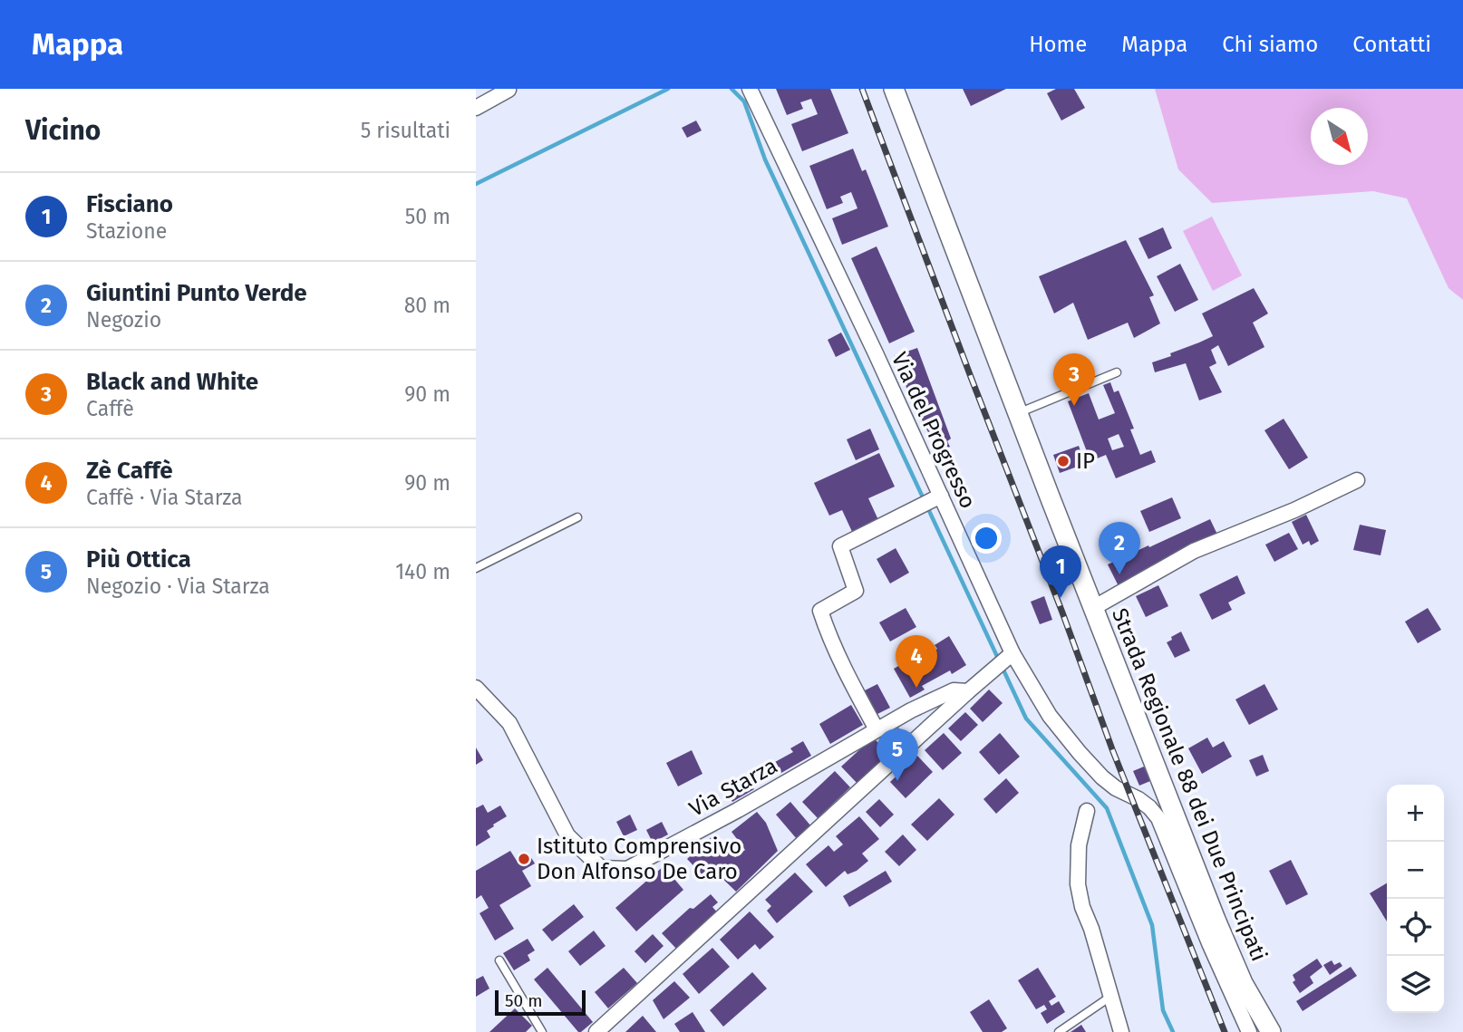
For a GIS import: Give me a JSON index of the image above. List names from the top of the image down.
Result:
{
  "streets": {
    "main road": ["Strada Regionale 88 dei Due Principati"],
    "street": ["Via del Progresso", "Via Starza"]
  },
  "places": ["IP", "Istituto Comprensivo Don Alfonso De Caro"],
  "scale_bar": "50 m",
  "north": "bottom right",
  "page": {
    "header": "Mappa",
    "nav": [
      "Home",
      "Mappa",
      "Chi siamo",
      "Contatti"
    ],
    "heading": ["Vicino", "5 risultati"],
    "list": [
      {
        "mark": "1",
        "name": "Fisciano",
        "note": "Stazione",
        "value": "50 m"
      },
      {
        "mark": "2",
        "name": "Giuntini Punto Verde",
        "note": "Negozio",
        "value": "80 m"
      },
      {
        "mark": "3",
        "name": "Black and White",
        "note": "Caffè",
        "value": "90 m"
      },
      {
        "mark": "4",
        "name": "Zè Caffè",
        "note": "Caffè · Via Starza",
        "value": "90 m"
      },
      {
        "mark": "5",
        "name": "Più Ottica",
        "note": "Negozio · Via Starza",
        "value": "140 m"
      }
    ],
    "pins": [
      "3",
      "2",
      "1",
      "4",
      "5"
    ],
    "map_buttons": ["+", "−"],
    "scale": "50 m"
  }
}
